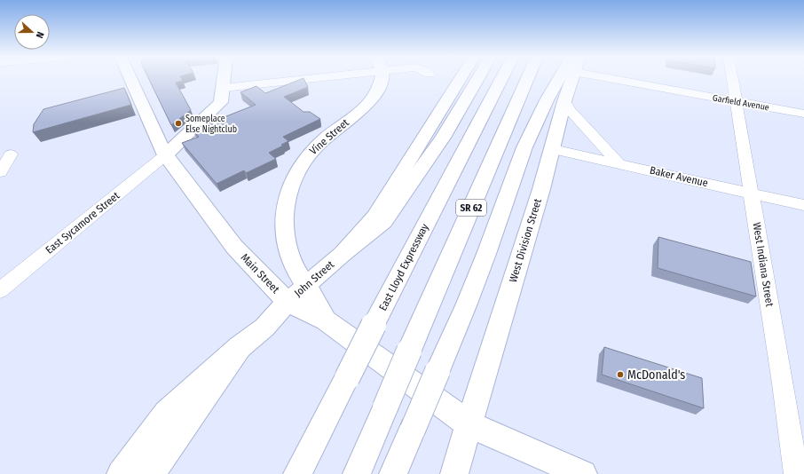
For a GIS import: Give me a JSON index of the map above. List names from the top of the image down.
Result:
{
  "streets": {
    "main road": [
      "Vine Street",
      "SR 62",
      "West Division Street",
      "East Lloyd Expressway",
      "Main Street",
      "John Street"
    ],
    "street": [
      "Garfield Avenue",
      "Baker Avenue",
      "East Sycamore Street",
      "West Indiana Street"
    ]
  },
  "crossings": [
    ["Garfield Avenue", "West Indiana Street"],
    ["Vine Street", "Main Street"],
    ["Vine Street", "John Street"],
    ["Baker Avenue", "West Division Street"],
    ["Baker Avenue", "West Indiana Street"],
    ["East Sycamore Street", "Main Street"],
    ["West Division Street", "Main Street"],
    ["Main Street", "John Street"]
  ],
  "places": ["Someplace Else Nightclub", "McDonald's"],
  "north": "right"
}
